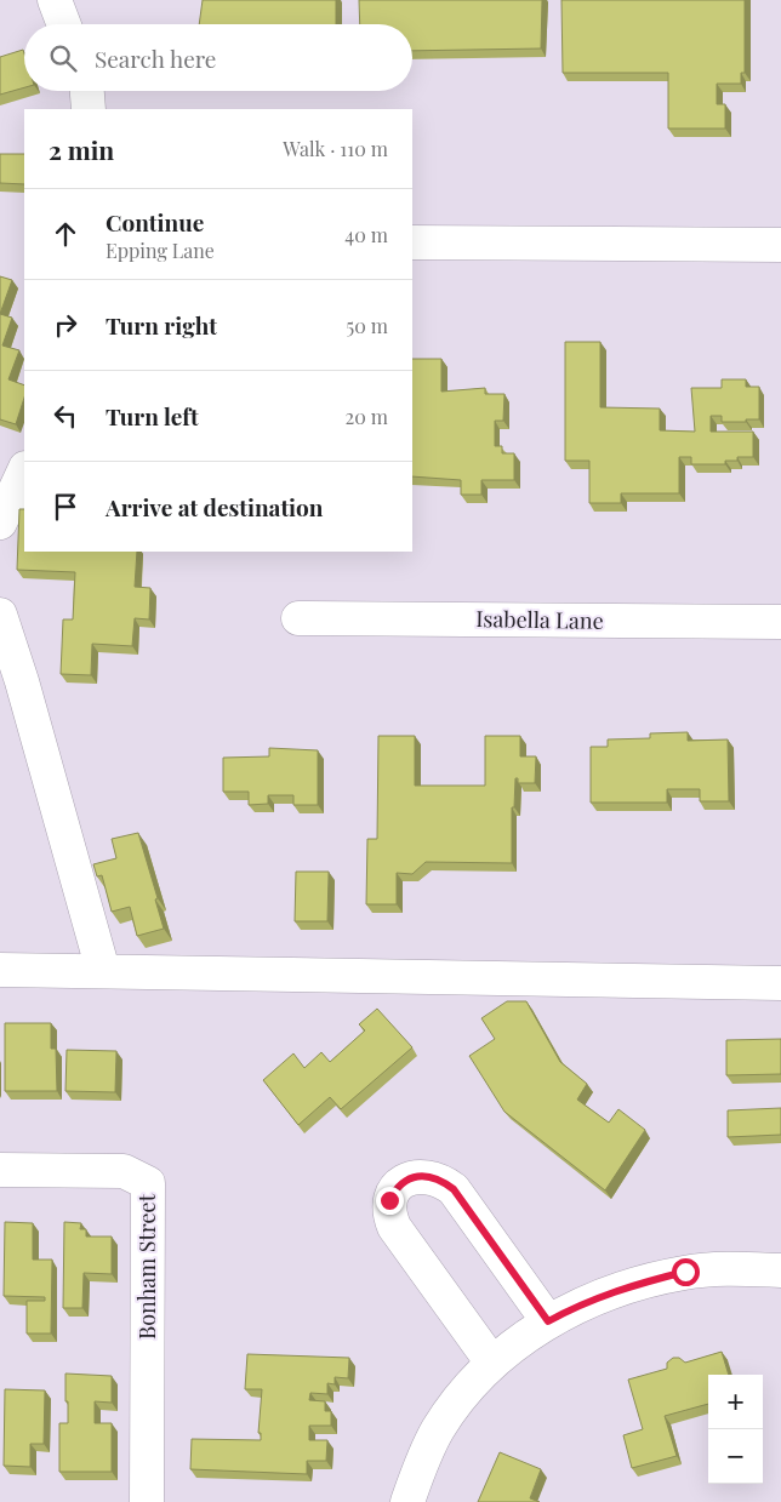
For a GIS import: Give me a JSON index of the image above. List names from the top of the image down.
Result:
{
  "streets": {
    "street": ["Isabella Lane", "Bonham Street"]
  },
  "page": {
    "search": "Search here",
    "heading": ["2 min", "Walk · 110 m"],
    "list": [
      ["Continue", "Epping Lane", "40 m"],
      ["Turn right", "50 m"],
      ["Turn left", "20 m"],
      "Arrive at destination"
    ],
    "map_buttons": ["+", "−"]
  }
}
